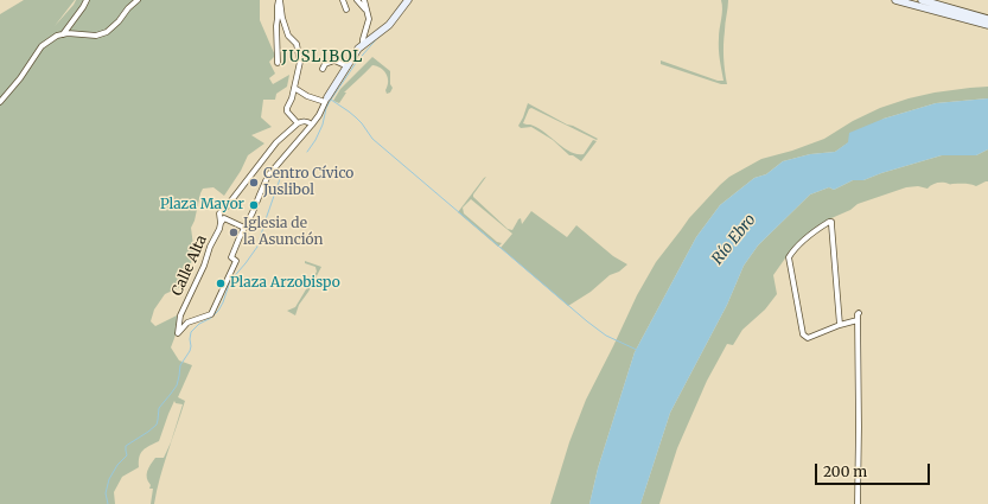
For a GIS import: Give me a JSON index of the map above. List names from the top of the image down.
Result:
{
  "streets": {
    "street": ["Calle Alta"]
  },
  "districts": ["JUSLIBOL"],
  "water": ["Río Ebro"],
  "places": [
    "Centro Cívico Juslibol",
    "Plaza Mayor",
    "Iglesia de la Asunción",
    "Plaza Arzobispo"
  ],
  "scale_bar": "200 m"
}
